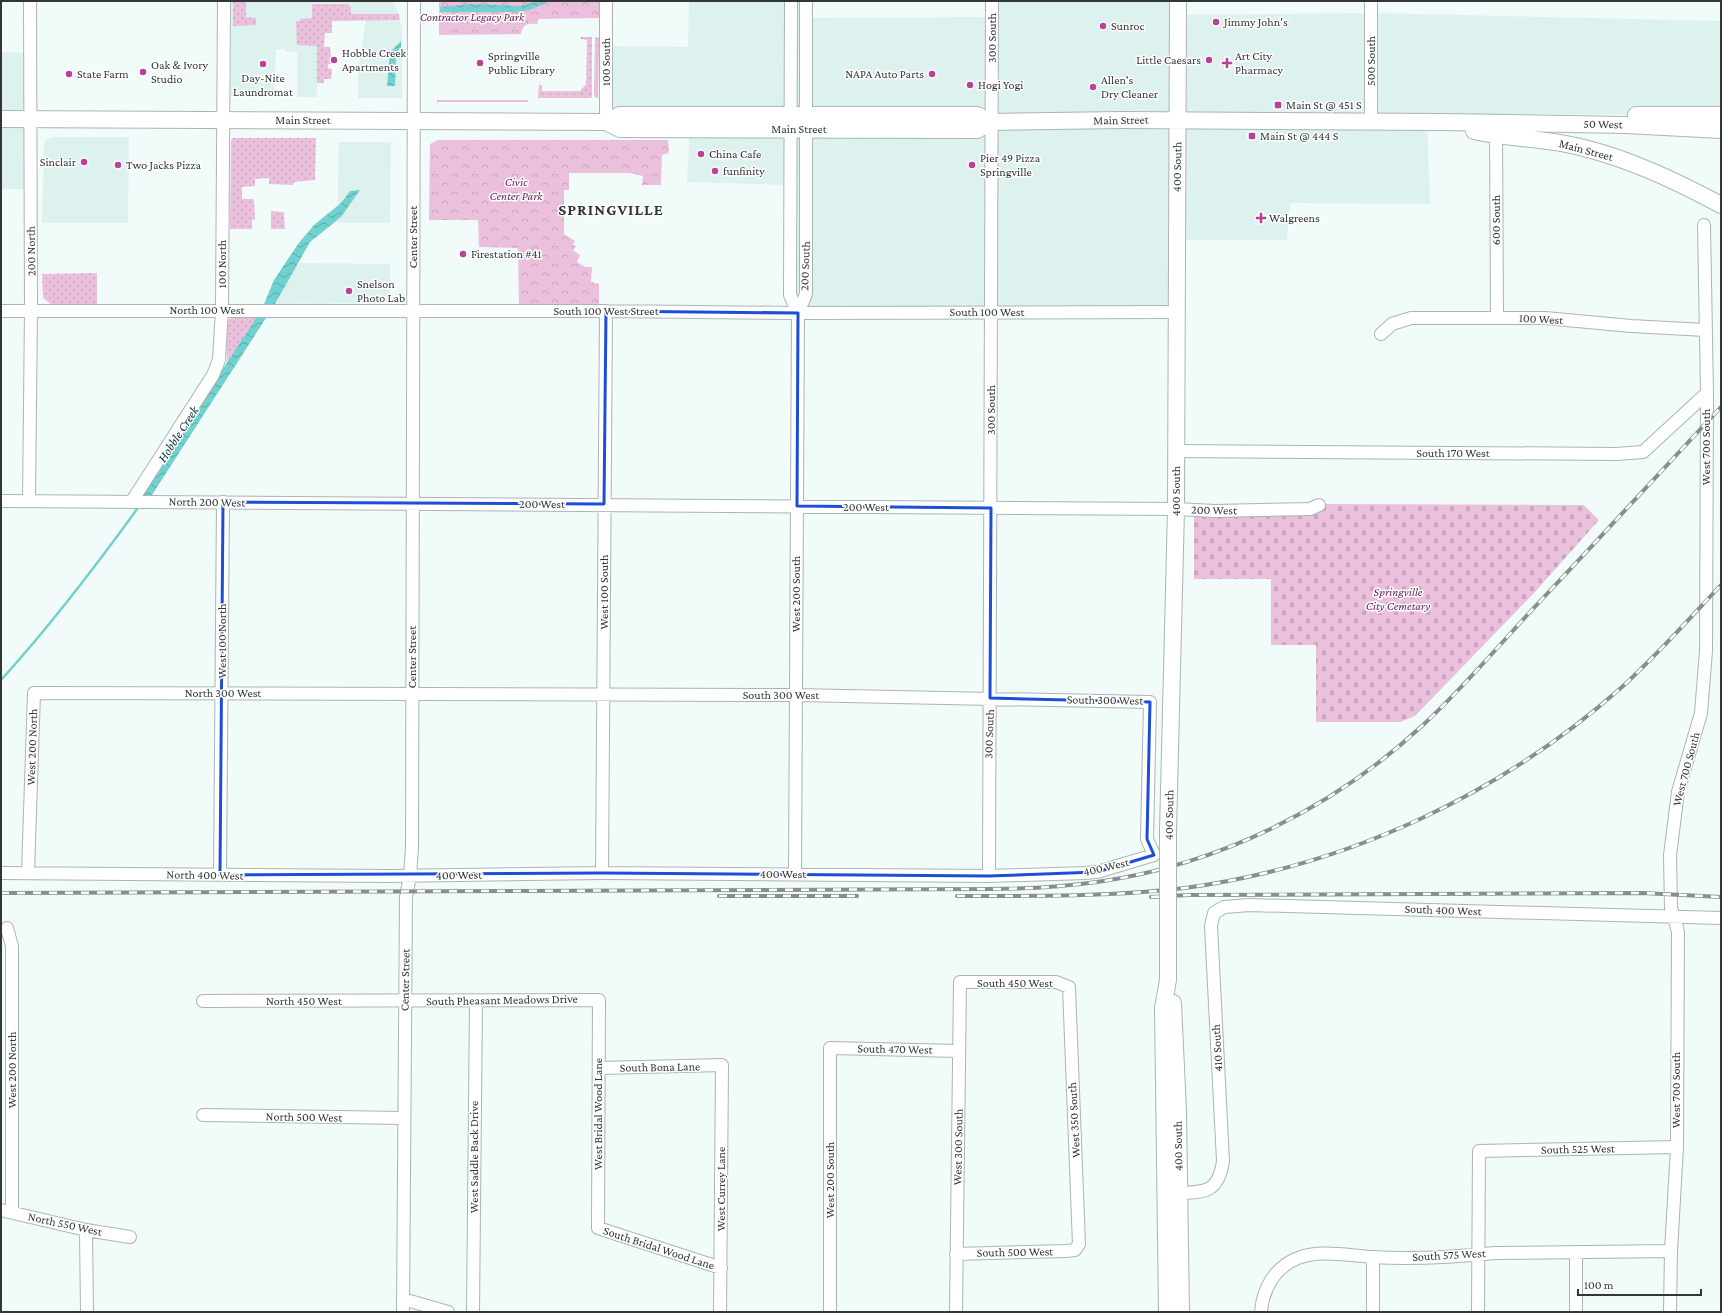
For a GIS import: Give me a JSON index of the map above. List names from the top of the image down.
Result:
{
  "streets": {
    "main road": ["Main Street", "50 West", "400 South"],
    "street": [
      "300 South",
      "500 South",
      "100 South",
      "600 South",
      "Center Street",
      "200 North",
      "100 North",
      "200 South",
      "North 100 West",
      "South 100 West Street",
      "South 100 West",
      "100 West",
      "West 700 South",
      "South 170 West",
      "North 200 West",
      "200 West",
      "West 100 South",
      "West 200 South",
      "West 100 North",
      "North 300 West",
      "South 300 West",
      "West 200 North",
      "400 West",
      "North 400 West",
      "South 400 West",
      "South 450 West",
      "South Pheasant Meadows Drive",
      "North 450 West",
      "410 South",
      "South 470 West",
      "South Bona Lane",
      "West Bridal Wood Lane",
      "North 500 West",
      "West 350 South",
      "West 300 South",
      "South 525 West",
      "West Saddle Back Drive",
      "West Currey Lane",
      "North 550 West",
      "South Bridal Wood Lane",
      "South 500 West",
      "South 575 West"
    ]
  },
  "crossings": [
    ["300 South", "Main Street"],
    ["300 South", "South 100 West"],
    ["300 South", "200 West"],
    ["300 South", "South 300 West"],
    ["300 South", "400 West"],
    ["500 South", "Main Street"],
    ["100 South", "Main Street"],
    ["Main Street", "50 West"],
    ["Main Street", "400 South"],
    ["Main Street", "600 South"],
    ["Main Street", "Center Street"],
    ["Main Street", "200 North"],
    ["Main Street", "100 North"],
    ["Main Street", "200 South"],
    ["50 West", "600 South"],
    ["400 South", "South 100 West"],
    ["400 South", "South 170 West"],
    ["400 South", "200 West"],
    ["400 South", "South 300 West"],
    ["400 South", "400 West"],
    ["400 South", "410 South"],
    ["600 South", "100 West"],
    ["Center Street", "North 100 West"],
    ["Center Street", "South 100 West Street"],
    ["Center Street", "North 200 West"],
    ["Center Street", "200 West"],
    ["Center Street", "North 300 West"],
    ["Center Street", "South 300 West"],
    ["Center Street", "400 West"],
    ["Center Street", "North 400 West"],
    ["Center Street", "South Pheasant Meadows Drive"],
    ["Center Street", "North 450 West"],
    ["Center Street", "North 500 West"],
    ["200 North", "North 100 West"],
    ["200 North", "North 200 West"],
    ["100 North", "North 100 West"],
    ["100 North", "North 200 West"],
    ["200 South", "South 100 West Street"],
    ["200 South", "South 100 West"],
    ["200 South", "West 200 South"],
    ["North 100 West", "South 100 West Street"],
    ["South 100 West Street", "South 100 West"],
    ["South 100 West Street", "West 100 South"],
    ["South 100 West Street", "West 200 South"],
    ["South 100 West", "West 200 South"],
    ["100 West", "West 700 South"],
    ["West 700 South", "South 170 West"],
    ["West 700 South", "South 400 West"],
    ["West 700 South", "South 525 West"],
    ["West 700 South", "South 575 West"],
    ["North 200 West", "200 West"],
    ["North 200 West", "West 100 North"],
    ["200 West", "West 100 South"],
    ["200 West", "West 200 South"],
    ["West 100 South", "South 300 West"],
    ["West 100 South", "400 West"],
    ["West 200 South", "South 300 West"],
    ["West 200 South", "400 West"],
    ["West 200 South", "South 470 West"],
    ["West 100 North", "North 300 West"],
    ["West 100 North", "North 400 West"],
    ["North 300 West", "South 300 West"],
    ["North 300 West", "West 200 North"],
    ["West 200 North", "North 400 West"],
    ["West 200 North", "North 550 West"],
    ["400 West", "North 400 West"],
    ["South 400 West", "410 South"],
    ["South 450 West", "West 350 South"],
    ["South 450 West", "West 300 South"],
    ["South Pheasant Meadows Drive", "North 450 West"],
    ["South Pheasant Meadows Drive", "West Bridal Wood Lane"],
    ["South Pheasant Meadows Drive", "West Saddle Back Drive"],
    ["South 470 West", "West 300 South"],
    ["South Bona Lane", "West Bridal Wood Lane"],
    ["South Bona Lane", "West Currey Lane"],
    ["West Bridal Wood Lane", "South Bridal Wood Lane"],
    ["West 350 South", "South 500 West"],
    ["West 300 South", "South 500 West"],
    ["South 525 West", "South 575 West"],
    ["West Currey Lane", "South Bridal Wood Lane"]
  ],
  "districts": ["SPRINGVILLE"],
  "water": ["Hobble Creek"],
  "parks": ["Contractor Legacy Park", "Civic Center Park", "Springville City Cemetary"],
  "places": {
    "other": [
      "Jimmy John's",
      "Sunroc",
      "Hobble Creek Apartments",
      "Little Caesars",
      "Springville Public Library",
      "Day-Nite Laundromat",
      "Oak & Ivory Studio",
      "State Farm",
      "NAPA Auto Parts",
      "Hogi Yogi",
      "Allen's Dry Cleaner",
      "China Cafe",
      "Sinclair",
      "Two Jacks Pizza",
      "Pier 49 Pizza Springville",
      "funfinity",
      "Firestation #41",
      "Snelson Photo Lab"
    ],
    "health": ["Art City Pharmacy", "Walgreens"],
    "transit": ["Main St @ 451 S", "Main St @ 444 S"]
  },
  "scale_bar": "100 m"
}
